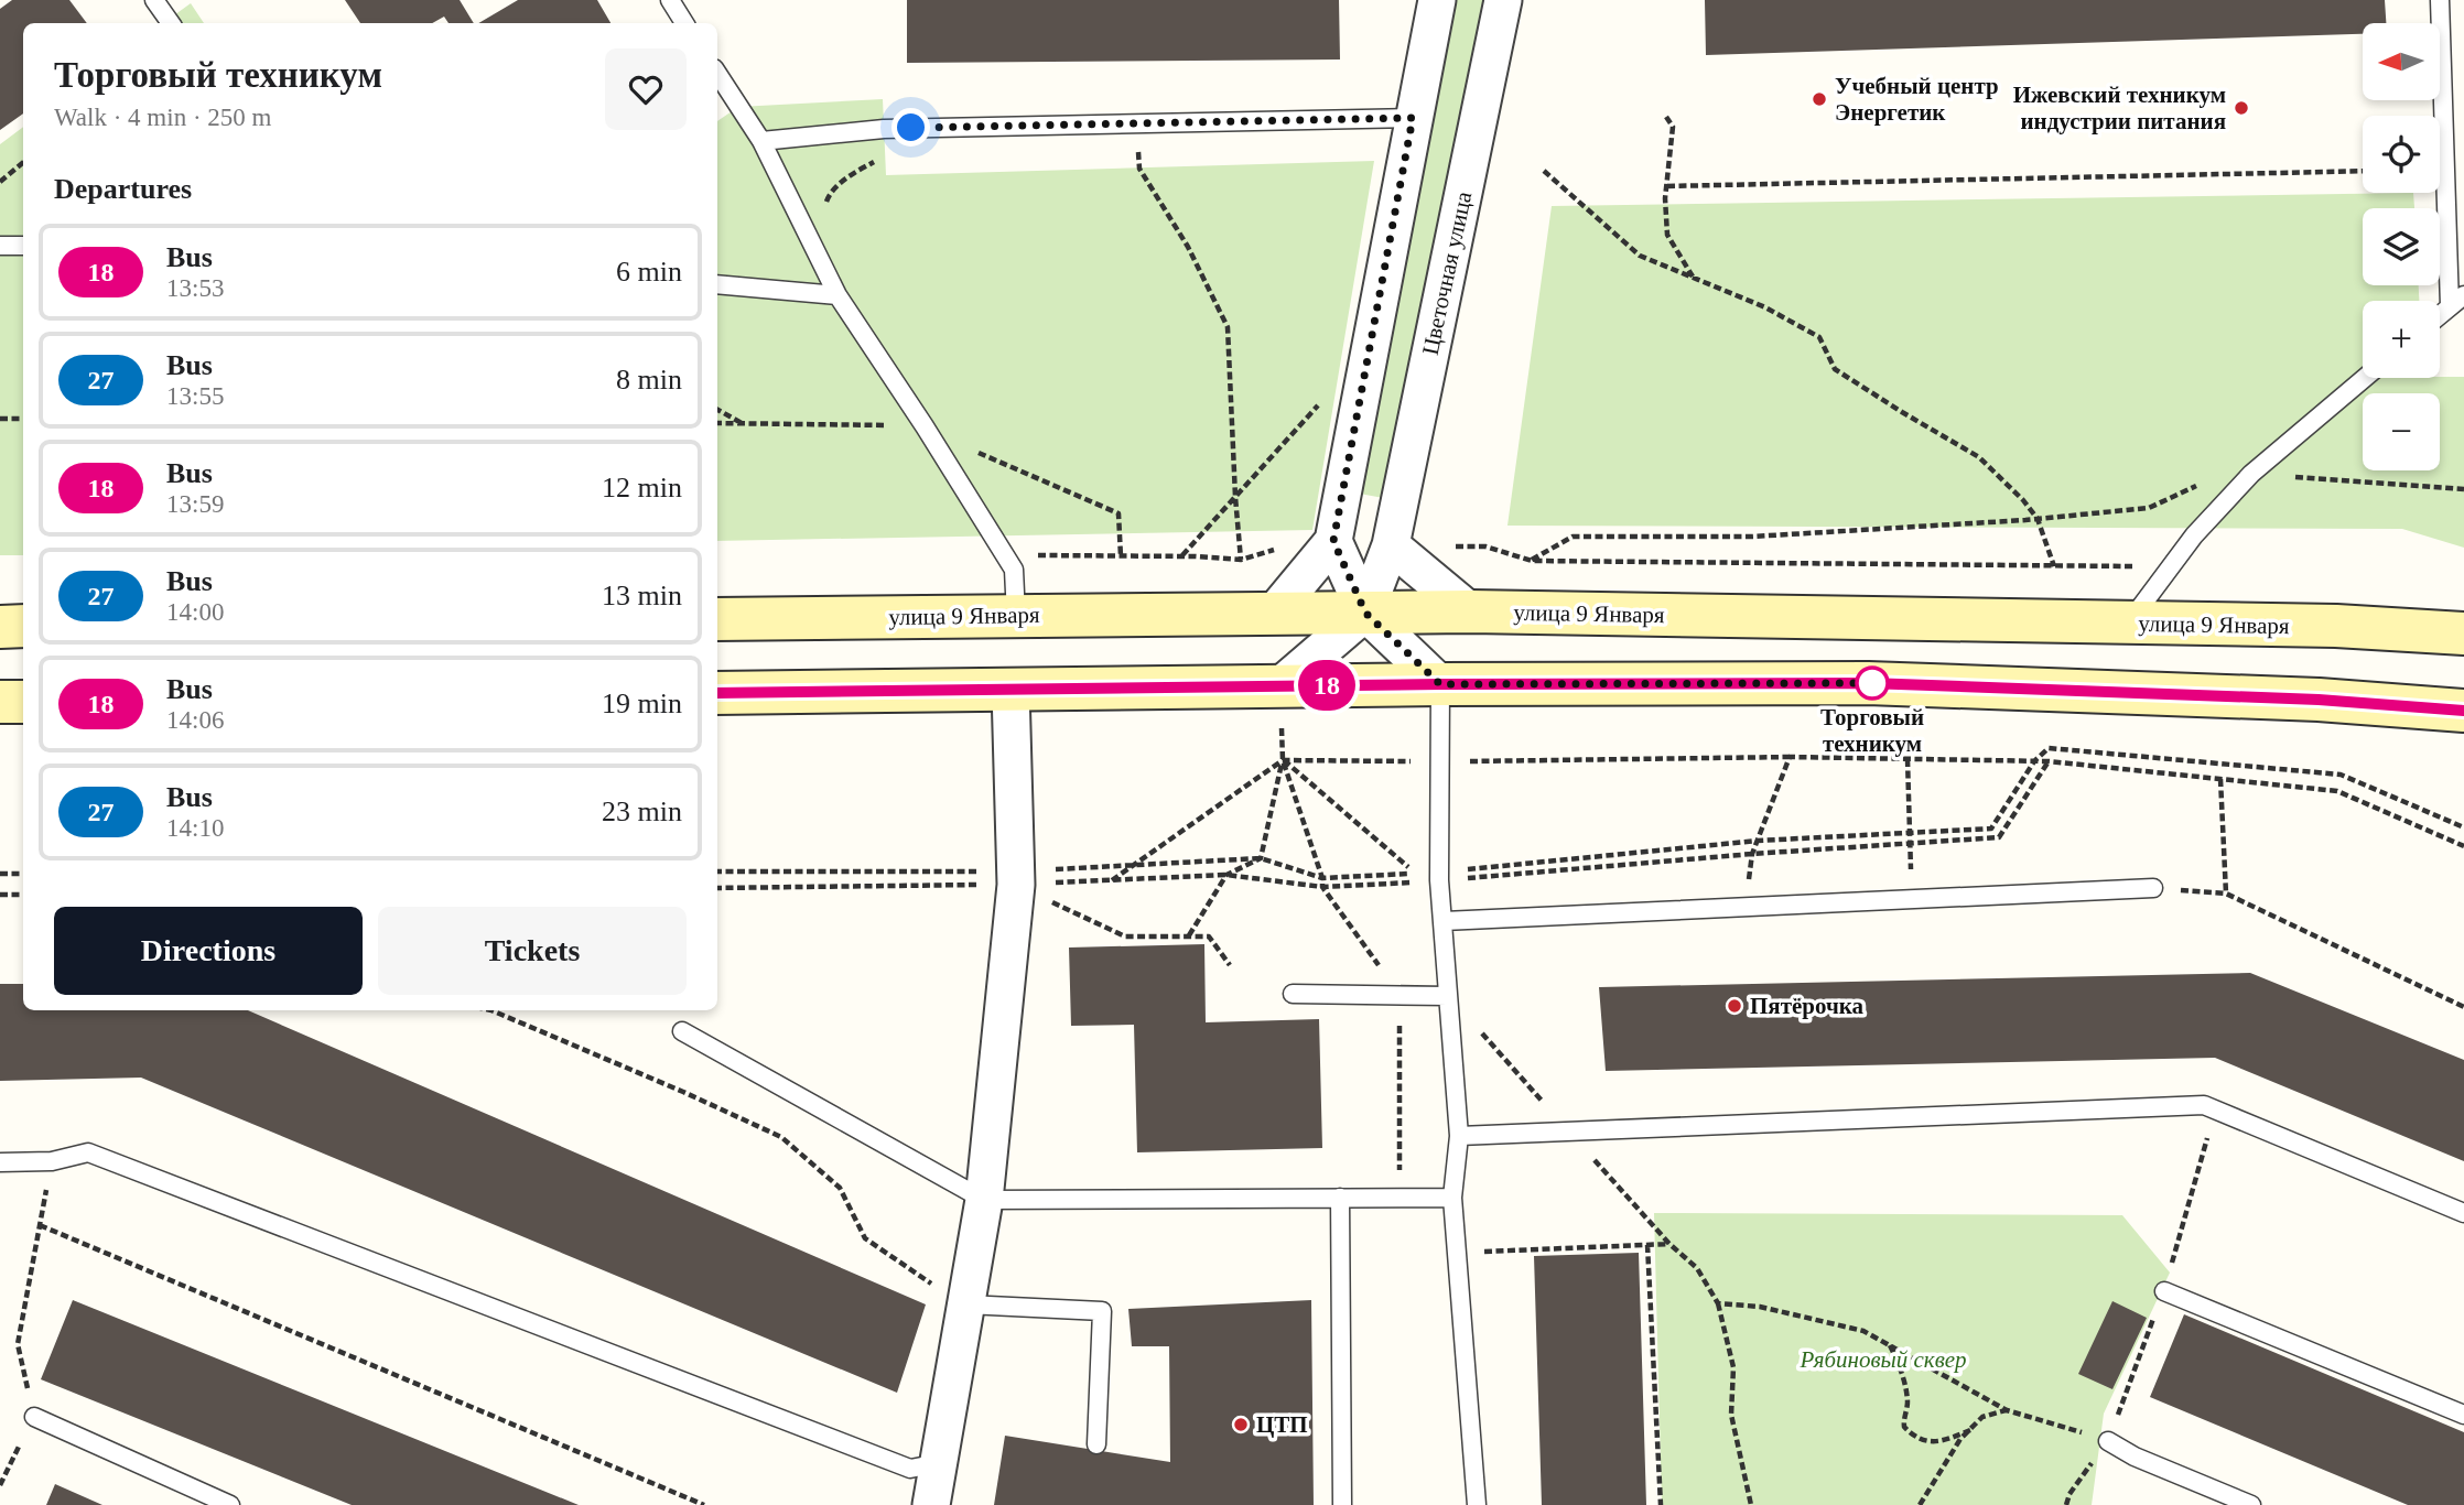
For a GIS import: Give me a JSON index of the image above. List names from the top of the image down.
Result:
{
  "streets": {
    "main road": ["улица 9 Января"],
    "street": ["Цветочная улица"]
  },
  "crossings": [
    ["Цветочная улица", "улица 9 Января"]
  ],
  "parks": ["Рябиновый сквер"],
  "places": [
    "Учебный центр Энергетик",
    "Ижевский техникум индустрии питания",
    "Торговый техникум",
    "Пятёрочка",
    "ЦТП"
  ],
  "lines": ["bus line 18"],
  "north": "left",
  "page": {
    "on_map": "18",
    "map_buttons": ["+", "−"],
    "heading": [
      ["Торговый техникум", "Walk · 4 min · 250 m"],
      "Departures"
    ],
    "list": [
      {
        "mark": "18",
        "name": "Bus",
        "note": "13:53",
        "value": "6 min"
      },
      {
        "mark": "27",
        "name": "Bus",
        "note": "13:55",
        "value": "8 min"
      },
      {
        "mark": "18",
        "name": "Bus",
        "note": "13:59",
        "value": "12 min"
      },
      {
        "mark": "27",
        "name": "Bus",
        "note": "14:00",
        "value": "13 min"
      },
      {
        "mark": "18",
        "name": "Bus",
        "note": "14:06",
        "value": "19 min"
      },
      {
        "mark": "27",
        "name": "Bus",
        "note": "14:10",
        "value": "23 min"
      }
    ],
    "buttons": ["Directions", "Tickets"]
  }
}
